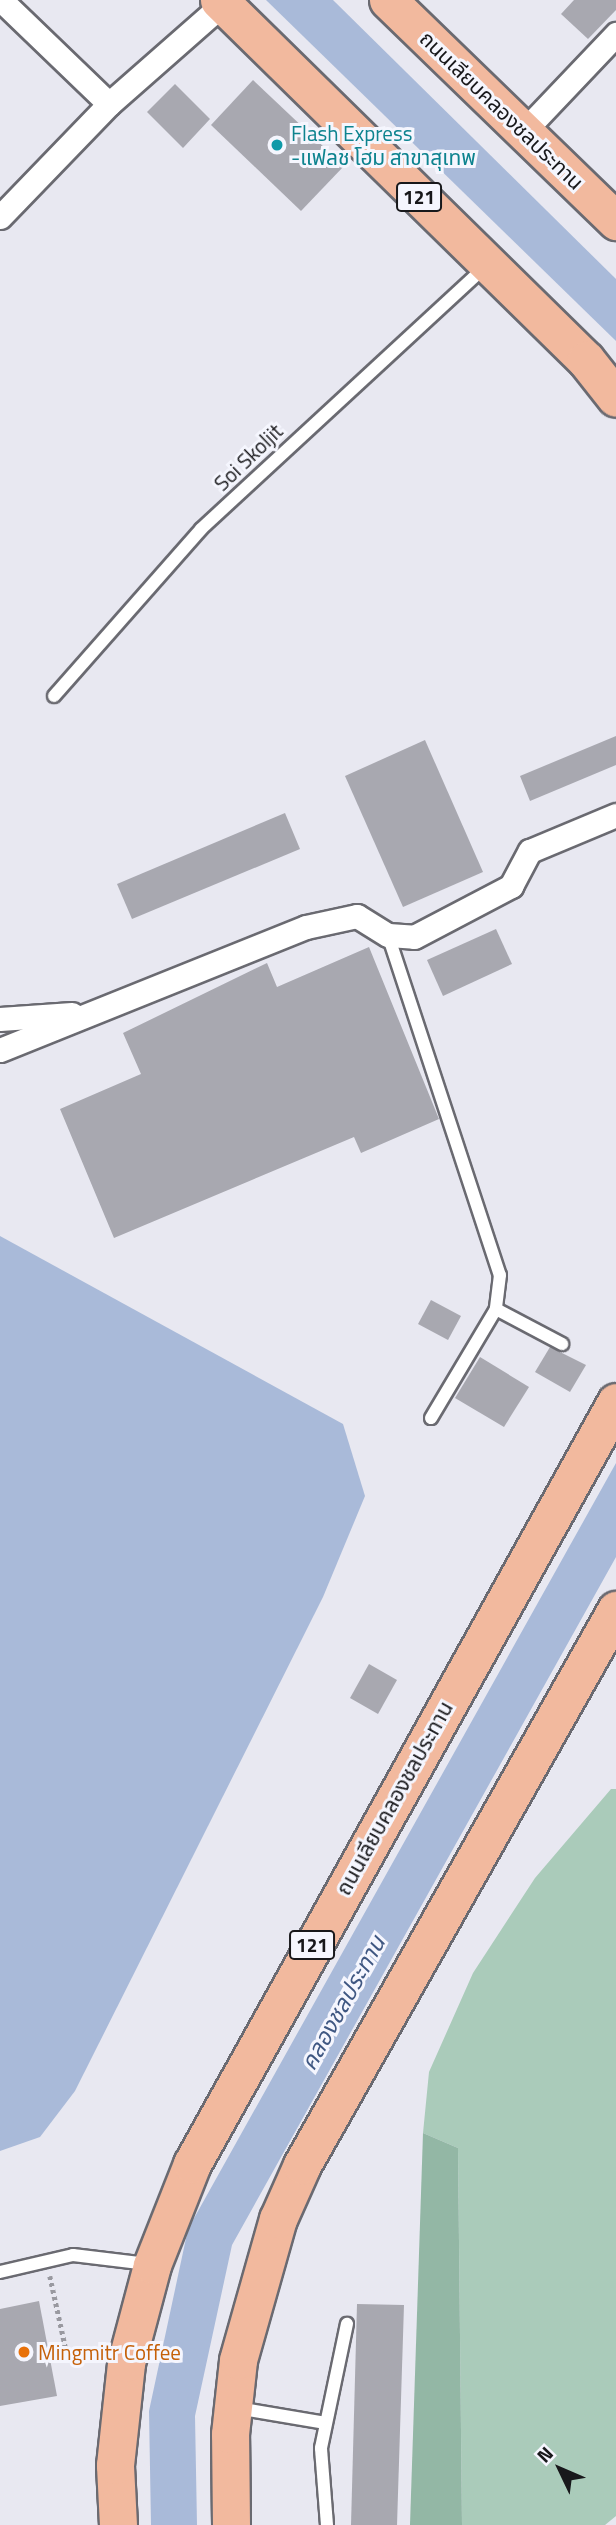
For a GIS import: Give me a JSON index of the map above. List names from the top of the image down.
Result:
{
  "streets": {
    "main road": ["ถนนเลียบคลองชลประทาน", "121"],
    "lane": ["Soi Skoljit"]
  },
  "crossings": [
    ["121", "Soi Skoljit"]
  ],
  "water": ["คลองชลประทาน"],
  "places": ["Flash Express -แฟลช โฮม สาขาสุเทพ", "Mingmitr Coffee"],
  "north": "top left"
}
